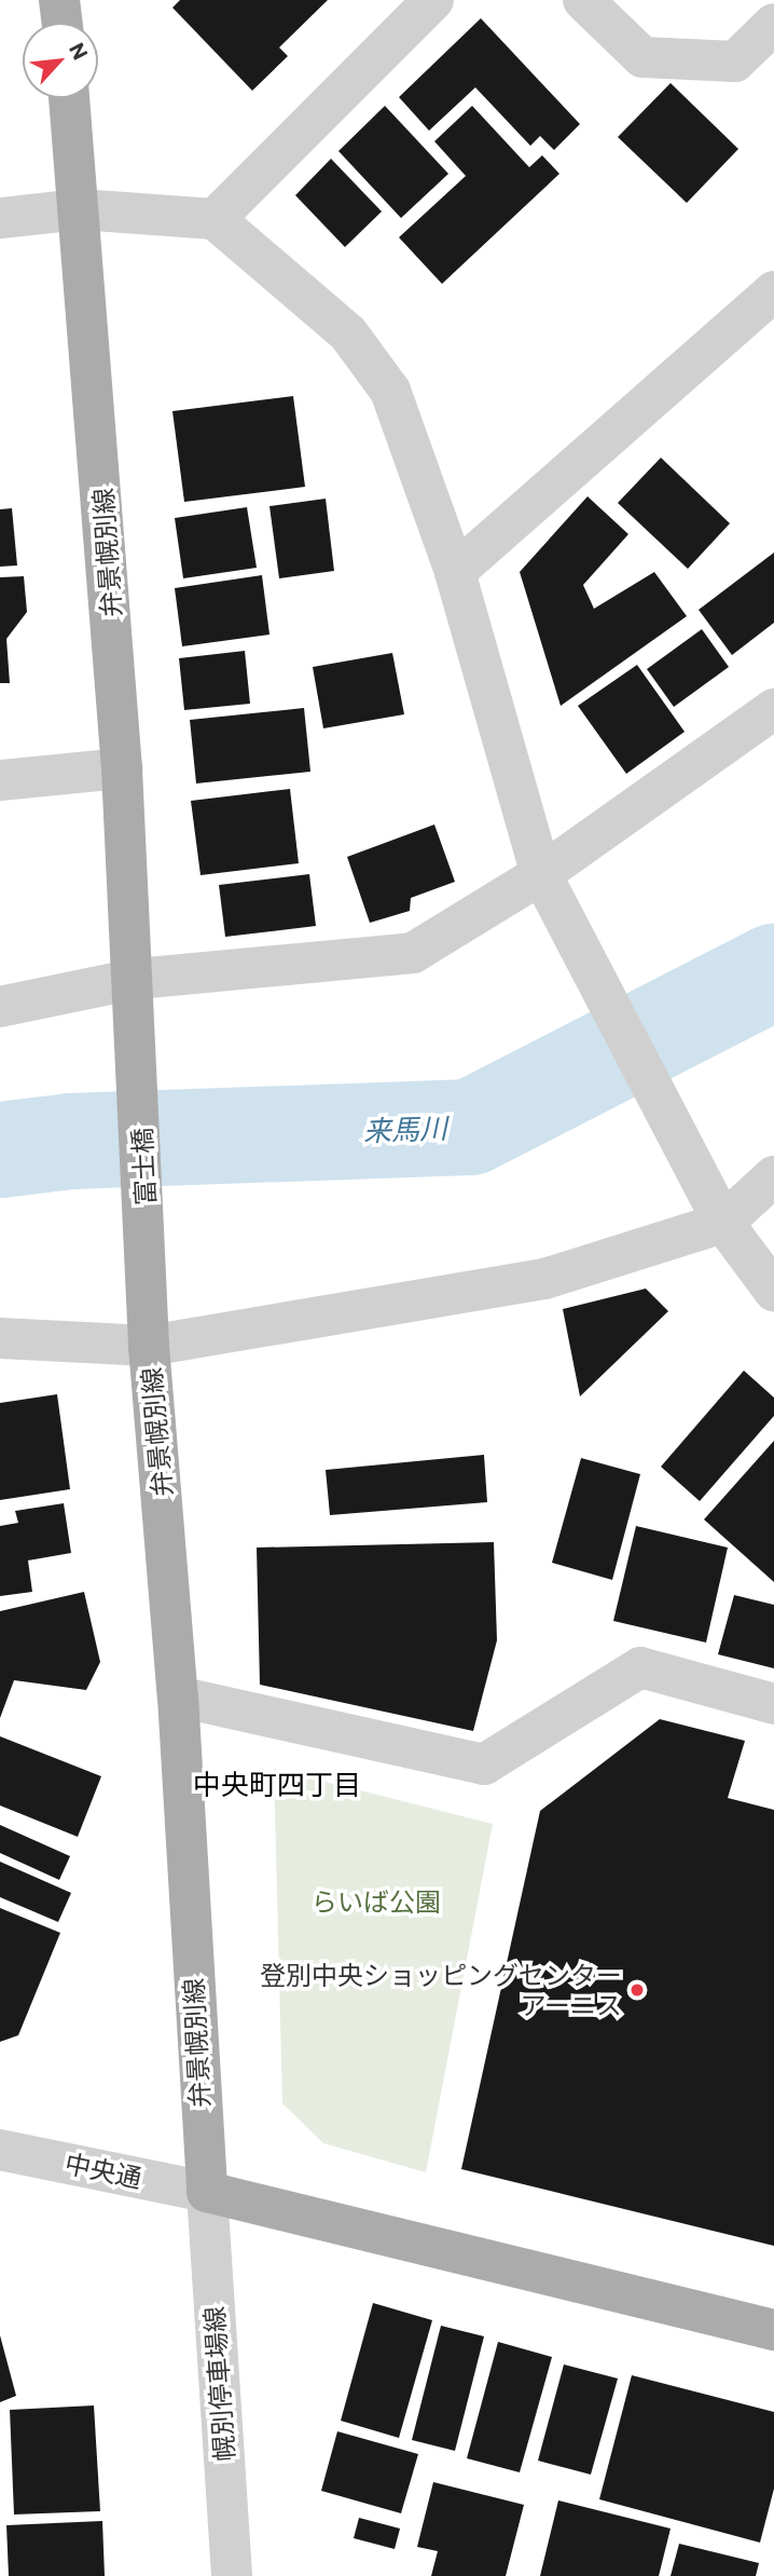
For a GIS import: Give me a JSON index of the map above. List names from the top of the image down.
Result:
{
  "streets": {
    "main road": ["弁景幌別線", "富士橋"],
    "street": ["中央通", "幌別停車場線"]
  },
  "crossings": [
    ["弁景幌別線", "富士橋"],
    ["弁景幌別線", "中央通"],
    ["弁景幌別線", "幌別停車場線"],
    ["中央通", "幌別停車場線"]
  ],
  "districts": ["中央町四丁目"],
  "water": ["来馬川"],
  "parks": ["らいば公園"],
  "places": ["登別中央ショッピングセンター アーニス"],
  "north": "top right"
}
